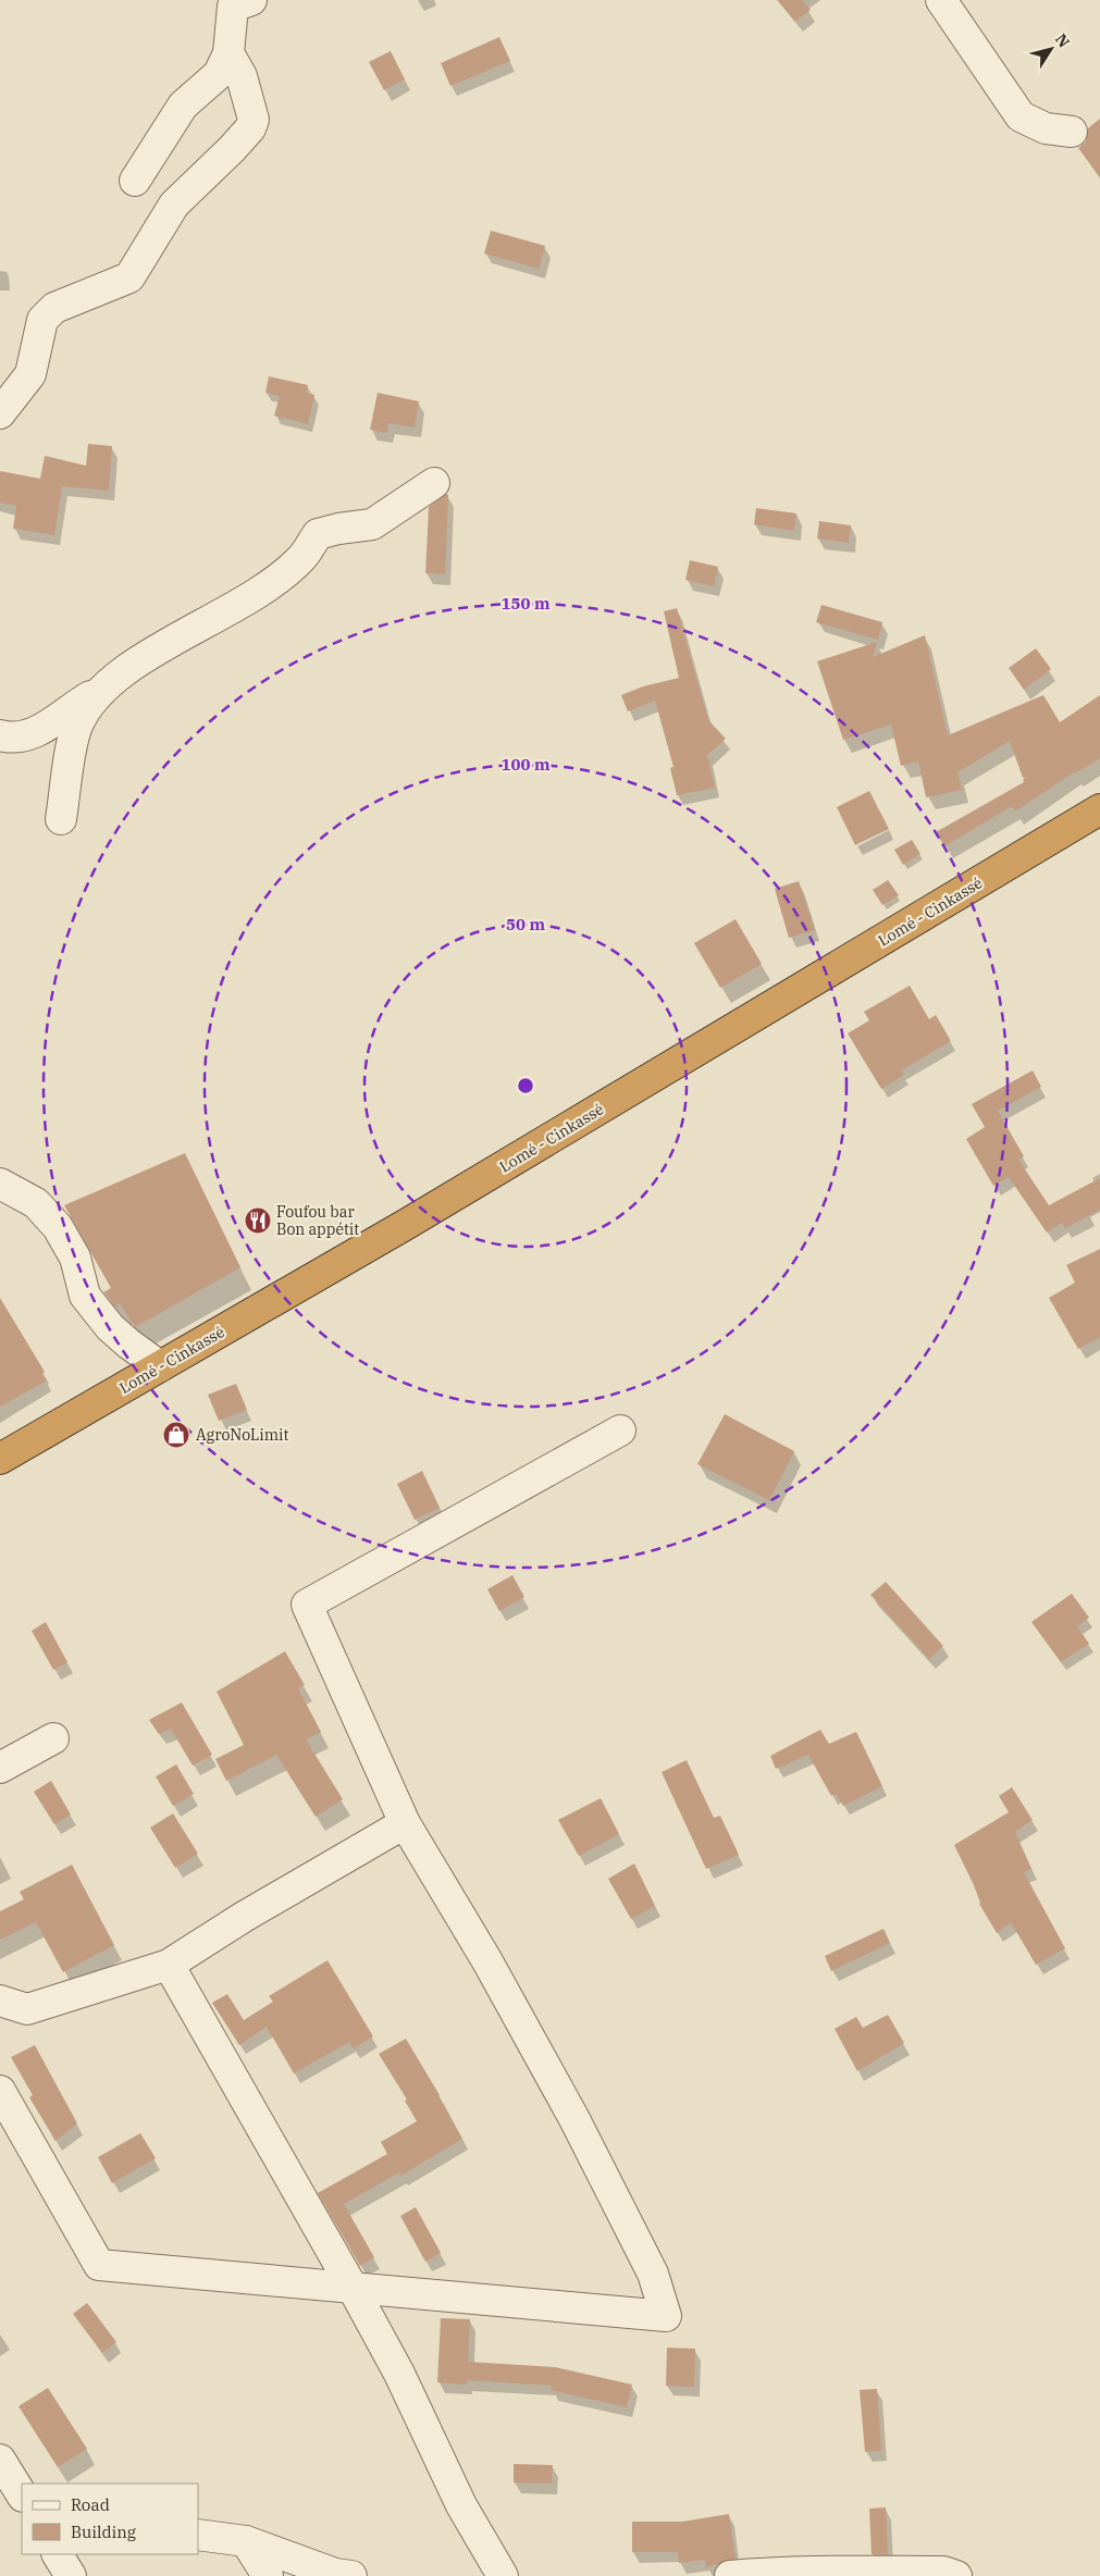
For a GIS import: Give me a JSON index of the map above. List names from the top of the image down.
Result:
{
  "streets": {
    "highway": ["Lomé - Cinkassé"]
  },
  "places": {
    "restaurant": ["Foufou bar Bon appétit"],
    "shop": ["AgroNoLimit"]
  },
  "legend": ["Road", "Building"],
  "north": "top right",
  "rings": ["150 m", "100 m", "50 m"]
}
